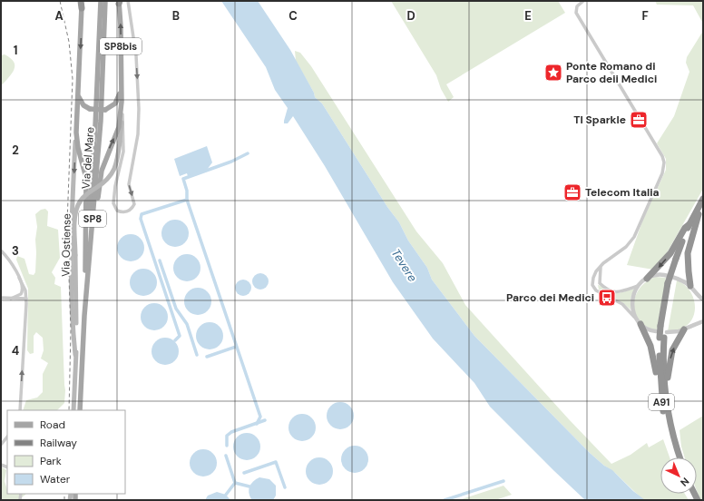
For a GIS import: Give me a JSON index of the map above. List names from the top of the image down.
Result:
{
  "streets": {
    "highway": ["A91"],
    "main road": [
      "SP8bis",
      "Via del Mare",
      "SP8",
      "Via Ostiense"
    ]
  },
  "water": ["Tevere"],
  "places": {
    "place": ["Ponte Romano di Parco deii Medici"],
    "office": ["TI Sparkle", "Telecom Italia"],
    "bus stop": ["Parco dei Medici"]
  },
  "legend": [
    "Road",
    "Railway",
    "Park",
    "Water"
  ],
  "north": "bottom right",
  "grid": {
    "columns": [
      "A",
      "B",
      "C",
      "D",
      "E",
      "F"
    ],
    "rows": [
      "1",
      "2",
      "3",
      "4"
    ]
  }
}
